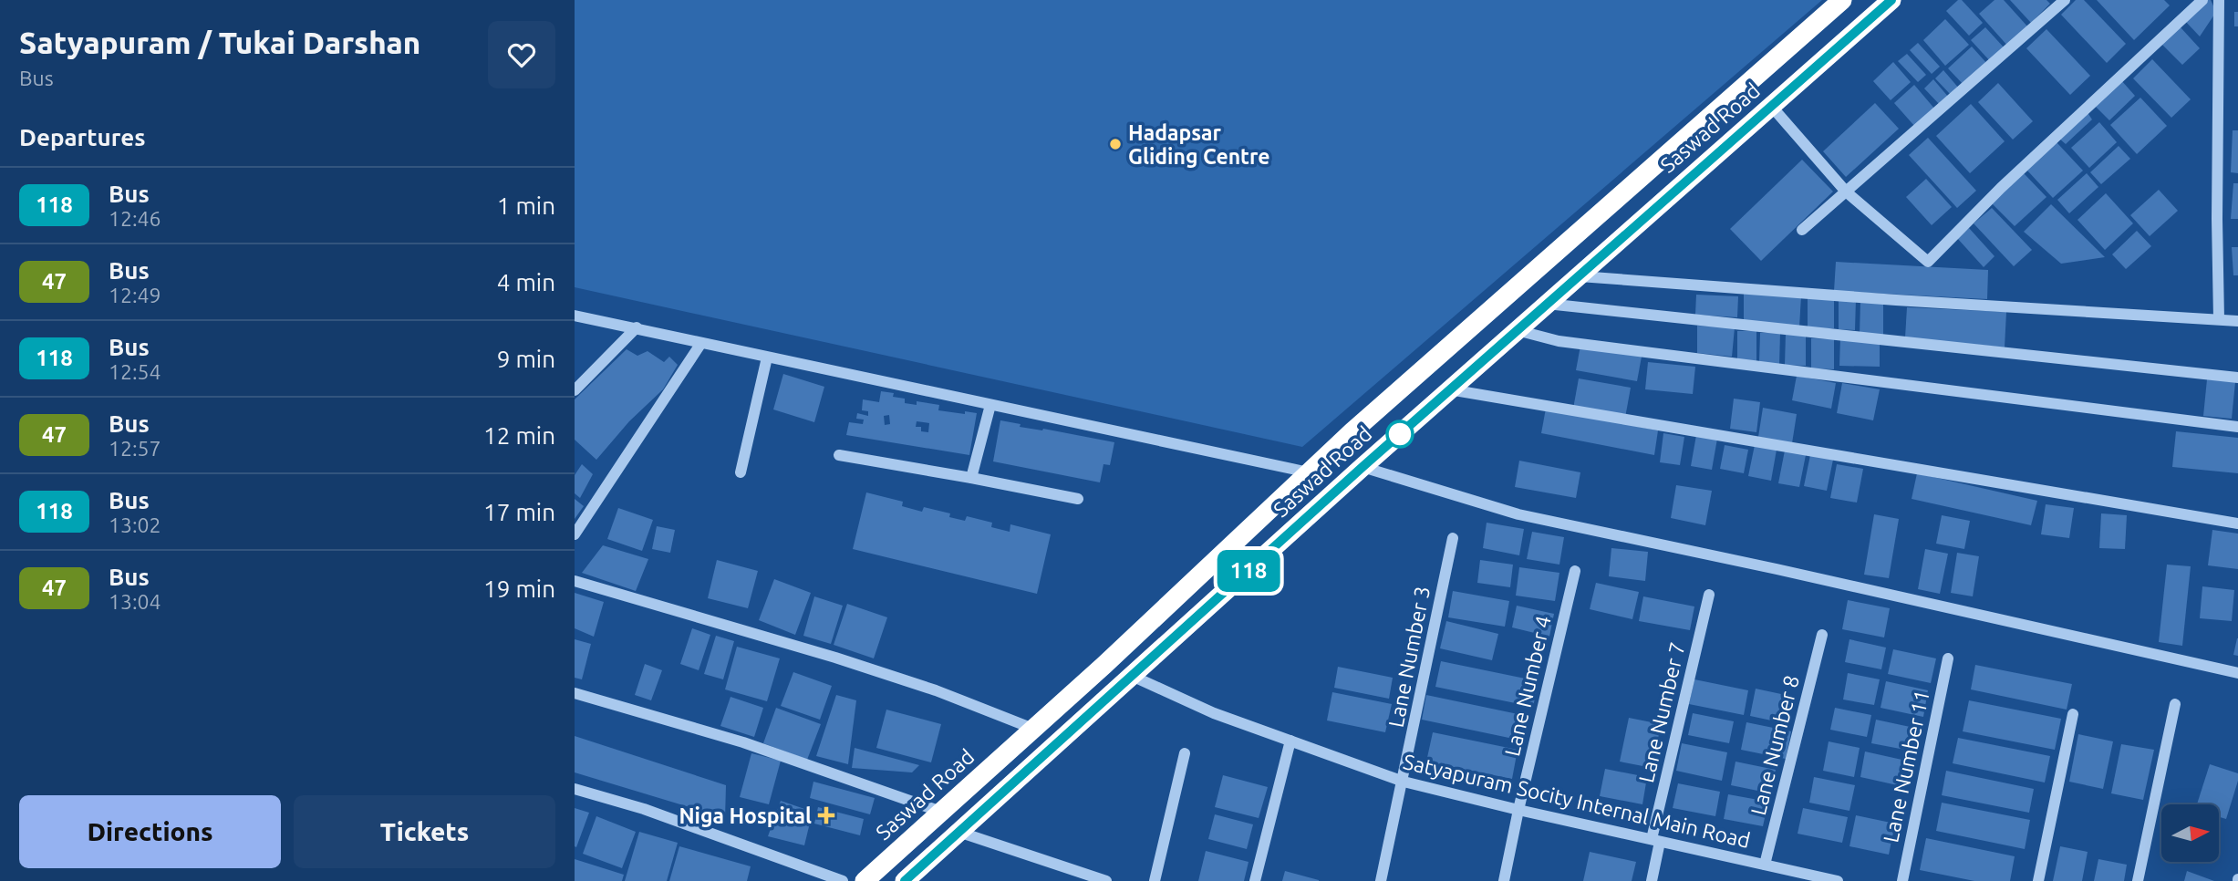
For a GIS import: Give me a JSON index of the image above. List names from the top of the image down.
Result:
{
  "streets": {
    "highway": ["Saswad Road"],
    "street": [
      "Lane Number 3",
      "Lane Number 4",
      "Lane Number 7",
      "Lane Number 8",
      "Lane Number 11",
      "Satyapuram Socity Internal Main Road"
    ]
  },
  "crossings": [
    ["Saswad Road", "Satyapuram Socity Internal Main Road"],
    ["Lane Number 3", "Satyapuram Socity Internal Main Road"],
    ["Lane Number 4", "Satyapuram Socity Internal Main Road"],
    ["Lane Number 7", "Satyapuram Socity Internal Main Road"],
    ["Lane Number 8", "Satyapuram Socity Internal Main Road"]
  ],
  "places": {
    "other": ["Hadapsar Gliding Centre"],
    "health": ["Niga Hospital"]
  },
  "lines": ["bus line 118"],
  "north": "right",
  "page": {
    "heading": [
      ["Satyapuram / Tukai Darshan", "Bus"],
      "Departures"
    ],
    "on_map": "118",
    "list": [
      {
        "mark": "118",
        "name": "Bus",
        "note": "12:46",
        "value": "1 min"
      },
      {
        "mark": "47",
        "name": "Bus",
        "note": "12:49",
        "value": "4 min"
      },
      {
        "mark": "118",
        "name": "Bus",
        "note": "12:54",
        "value": "9 min"
      },
      {
        "mark": "47",
        "name": "Bus",
        "note": "12:57",
        "value": "12 min"
      },
      {
        "mark": "118",
        "name": "Bus",
        "note": "13:02",
        "value": "17 min"
      },
      {
        "mark": "47",
        "name": "Bus",
        "note": "13:04",
        "value": "19 min"
      }
    ],
    "buttons": ["Directions", "Tickets"]
  }
}
